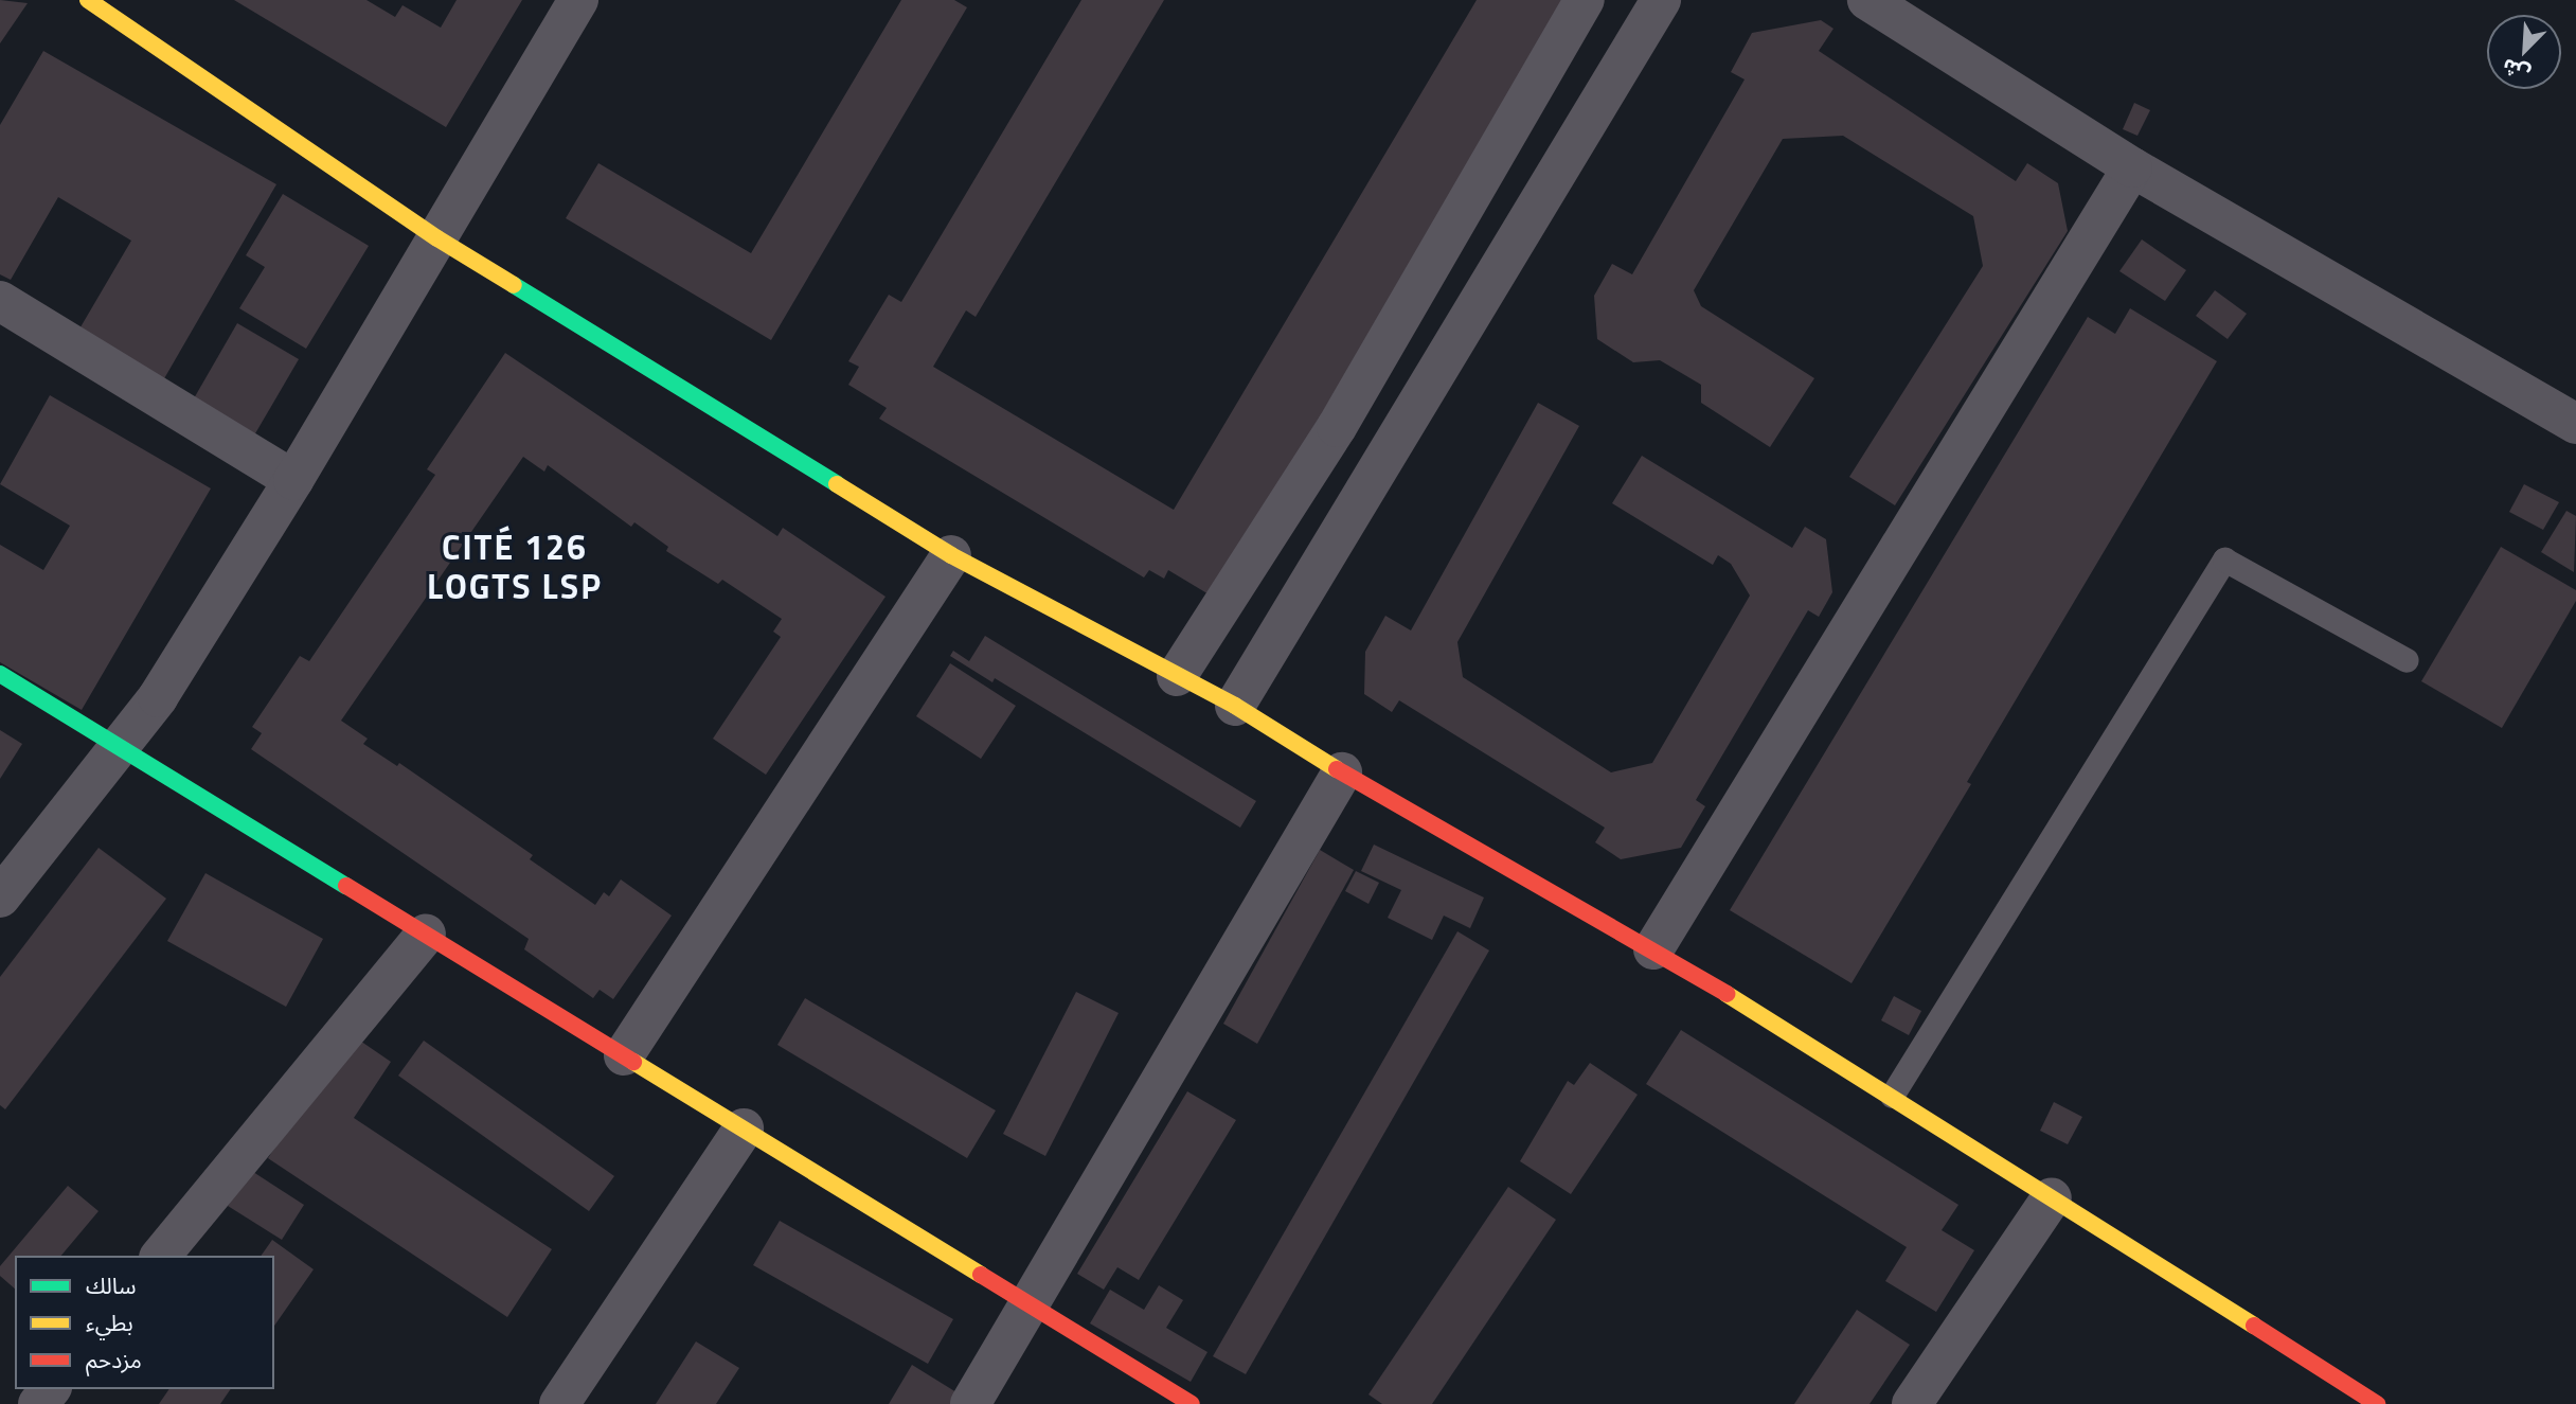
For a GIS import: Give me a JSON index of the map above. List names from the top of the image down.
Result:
{
  "districts": ["CITÉ 126 LOGTS LSP"],
  "legend": ["سالك", "بطيء", "مزدحم"],
  "north": "bottom left"
}
